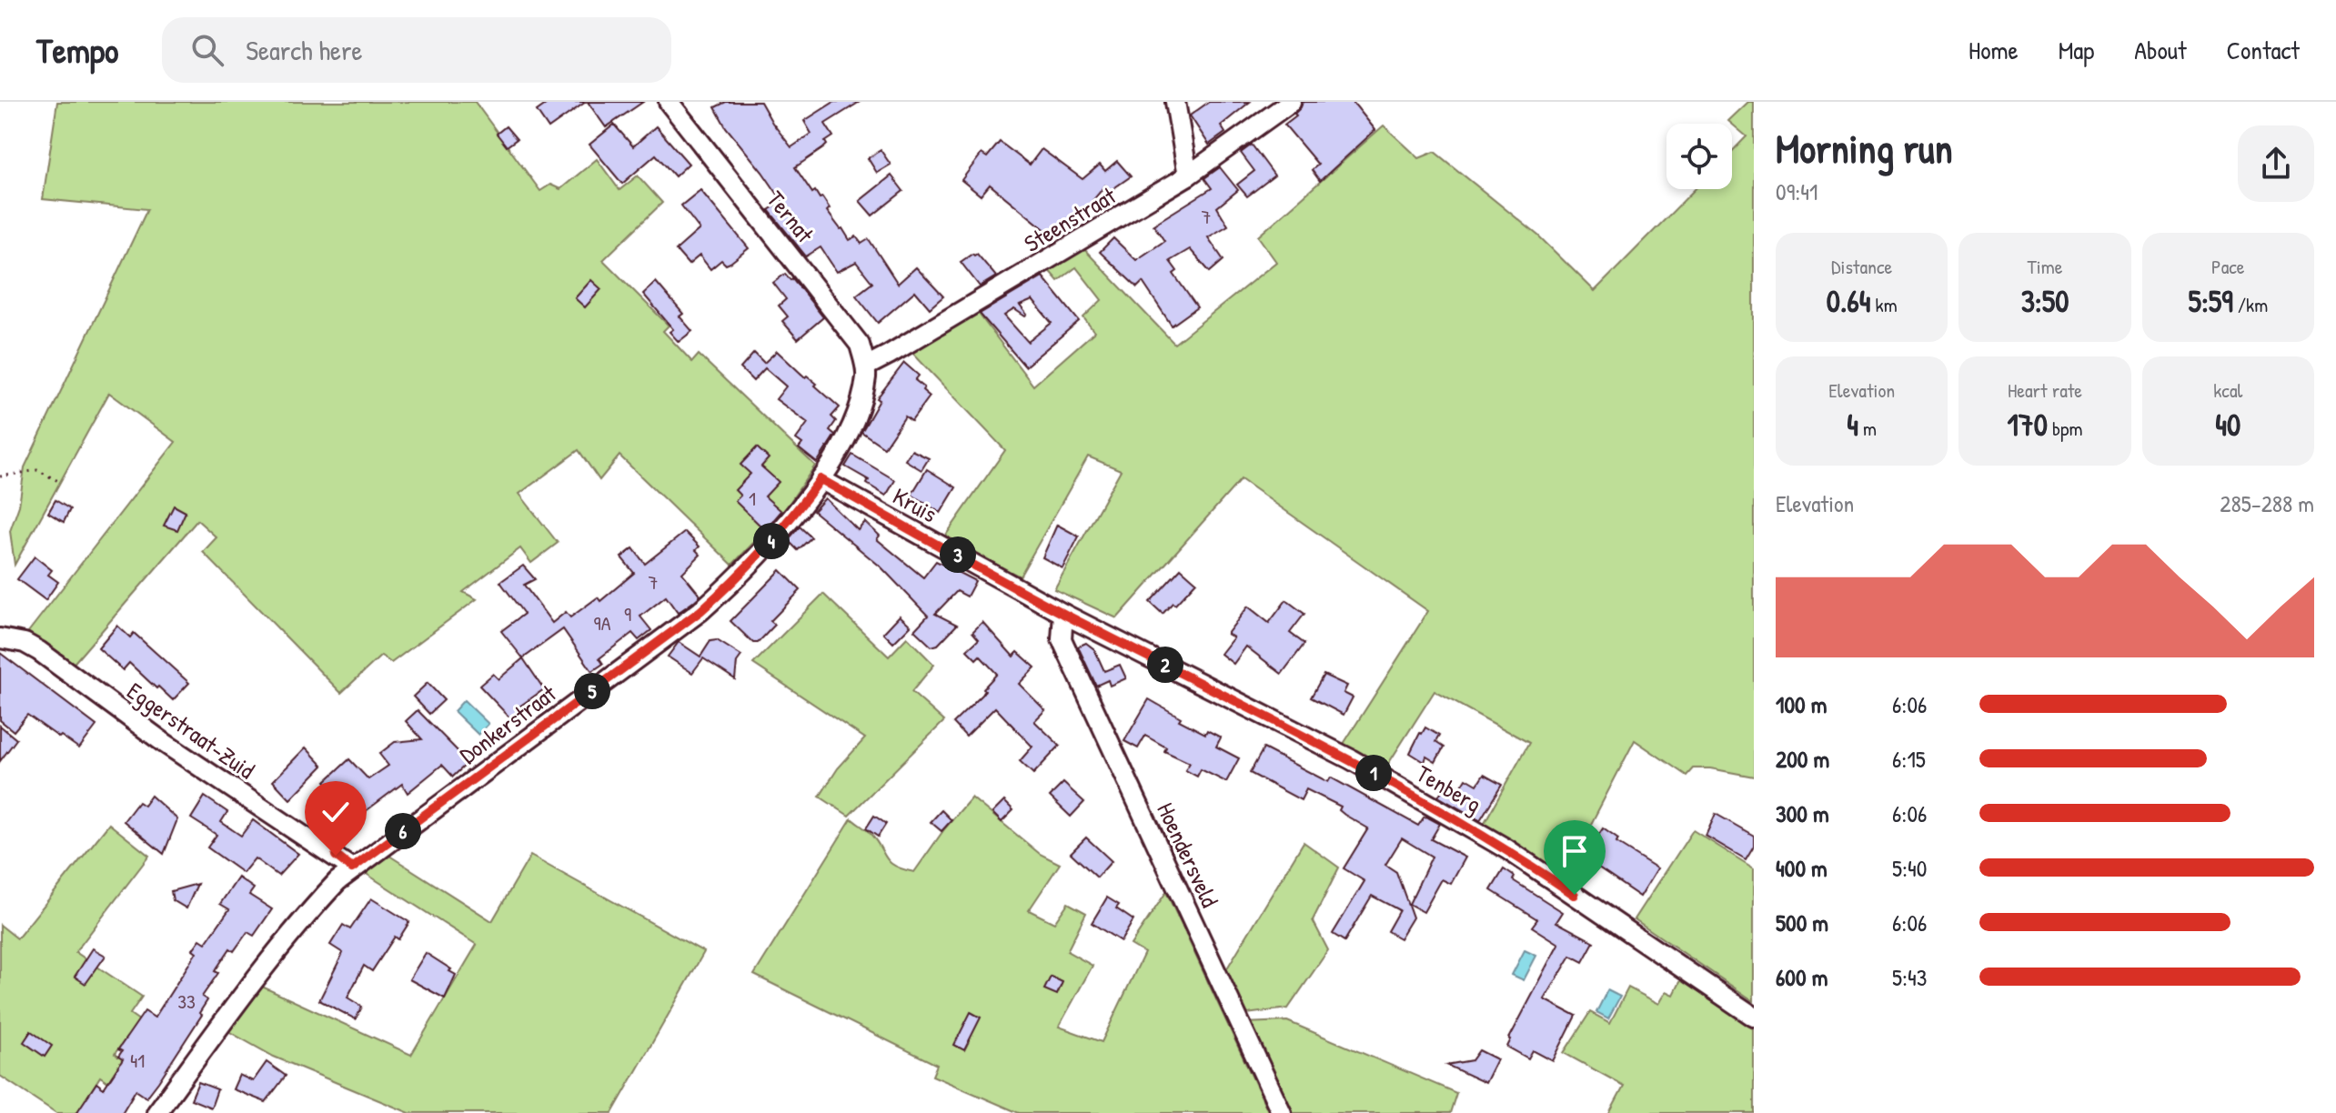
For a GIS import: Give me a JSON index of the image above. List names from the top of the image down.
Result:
{
  "streets": {
    "street": [
      "Ternat",
      "Steenstraat",
      "Kruis",
      "Donkerstraat",
      "Eggerstraat-Zuid",
      "Tenberg",
      "Hoendersveld"
    ]
  },
  "crossings": [
    ["Ternat", "Steenstraat"],
    ["Ternat", "Donkerstraat"],
    ["Steenstraat", "Donkerstraat"],
    ["Kruis", "Donkerstraat"],
    ["Kruis", "Tenberg"],
    ["Kruis", "Hoendersveld"],
    ["Donkerstraat", "Eggerstraat-Zuid"],
    ["Tenberg", "Hoendersveld"]
  ],
  "house_numbers": [
    "7",
    "1",
    "7",
    "9",
    "9A",
    "33",
    "41"
  ],
  "page": {
    "header": "Tempo",
    "search": "Search here",
    "nav": [
      "Home",
      "Map",
      "About",
      "Contact"
    ],
    "heading": ["Morning run", "09:41"],
    "stats": [
      ["Distance", "0.64 km"],
      ["Time", "3:50"],
      ["Pace", "5:59 /km"],
      ["Elevation", "4 m"],
      ["Heart rate", "170 bpm"],
      ["kcal", "40"]
    ],
    "chart": ["Elevation", "285–288 m"],
    "pins": [
      "4",
      "3",
      "2",
      "5",
      "1",
      "6"
    ],
    "list": [
      {
        "name": "100 m",
        "note": "6:06"
      },
      {
        "name": "200 m",
        "note": "6:15"
      },
      {
        "name": "300 m",
        "note": "6:06"
      },
      {
        "name": "400 m",
        "note": "5:40"
      },
      {
        "name": "500 m",
        "note": "6:06"
      },
      {
        "name": "600 m",
        "note": "5:43"
      }
    ]
  }
}
